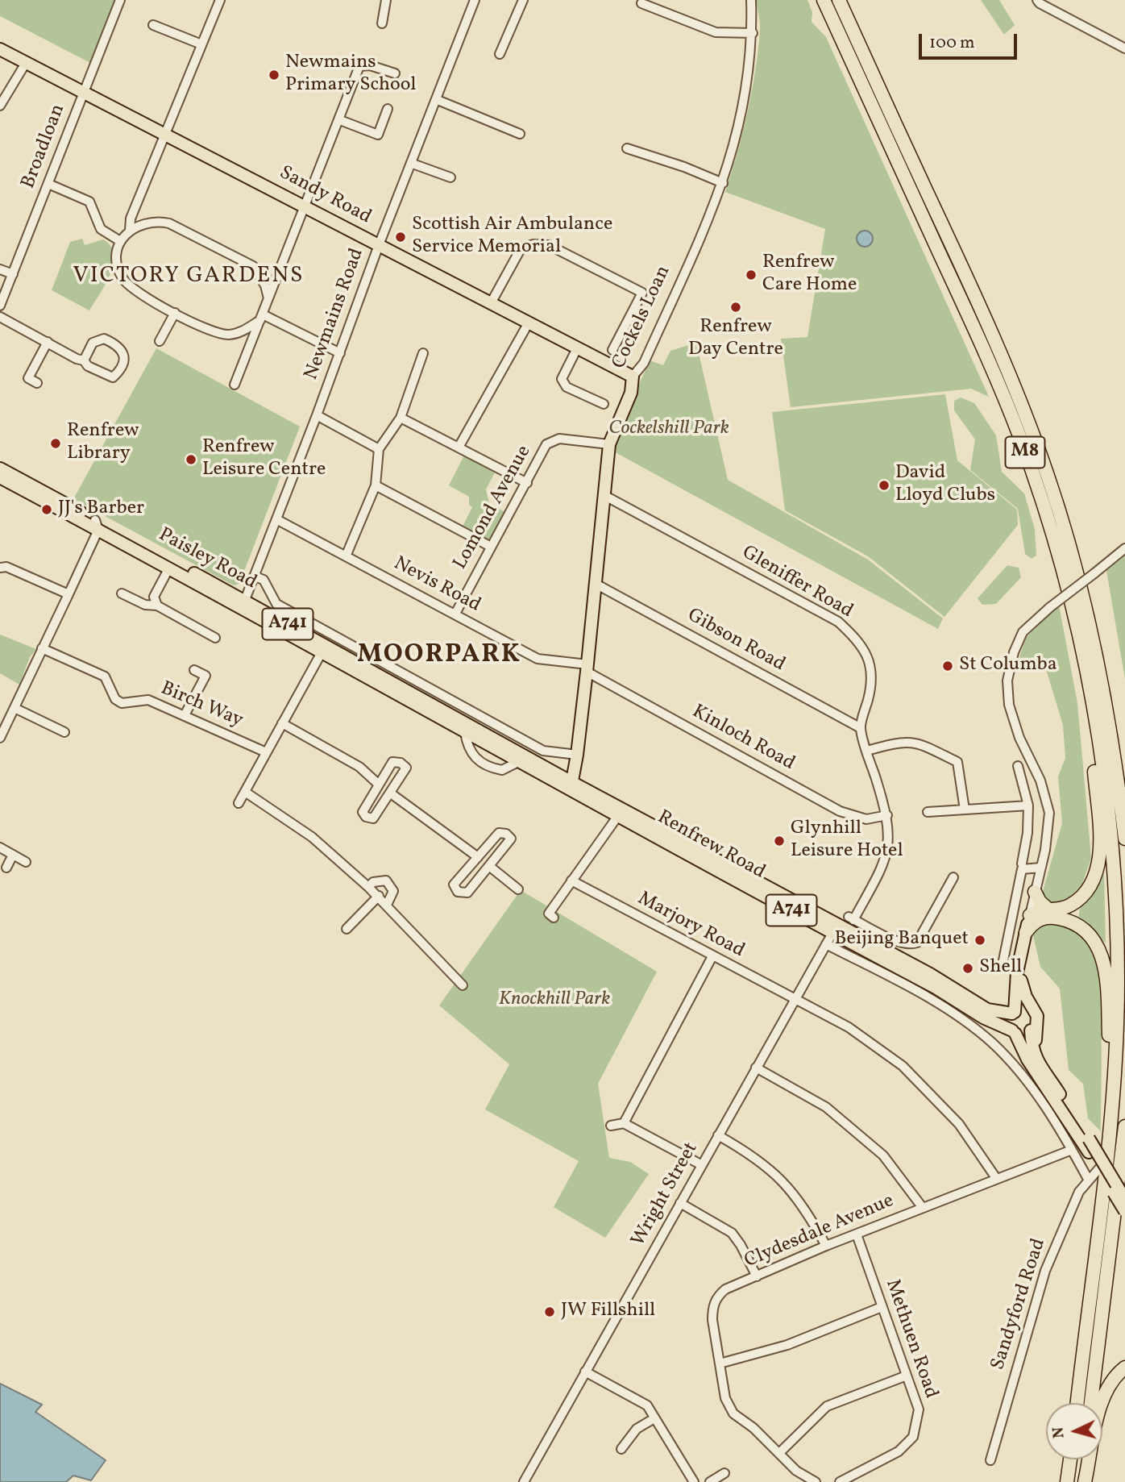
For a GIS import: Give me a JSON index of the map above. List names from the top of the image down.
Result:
{
  "streets": {
    "highway": ["M8"],
    "main road": [
      "Sandy Road",
      "Cockels Loan",
      "Paisley Road",
      "A741",
      "Renfrew Road"
    ],
    "street": [
      "Broadloan",
      "Newmains Road",
      "Lomond Avenue",
      "Gleniffer Road",
      "Nevis Road",
      "Gibson Road",
      "Birch Way",
      "Kinloch Road",
      "Marjory Road",
      "Wright Street",
      "Clydesdale Avenue",
      "Sandyford Road",
      "Methuen Road"
    ]
  },
  "crossings": [
    ["Broadloan", "Sandy Road"],
    ["Sandy Road", "Newmains Road"],
    ["Sandy Road", "Cockels Loan"],
    ["Newmains Road", "Paisley Road"],
    ["Newmains Road", "Nevis Road"],
    ["Cockels Loan", "Lomond Avenue"],
    ["Cockels Loan", "Paisley Road"],
    ["Cockels Loan", "Gleniffer Road"],
    ["Cockels Loan", "Nevis Road"],
    ["Cockels Loan", "Gibson Road"],
    ["Cockels Loan", "Kinloch Road"],
    ["Cockels Loan", "Renfrew Road"],
    ["Lomond Avenue", "Nevis Road"],
    ["Paisley Road", "Renfrew Road"],
    ["Gleniffer Road", "Gibson Road"],
    ["Nevis Road", "Kinloch Road"],
    ["Renfrew Road", "Wright Street"],
    ["Marjory Road", "Wright Street"],
    ["Marjory Road", "Clydesdale Avenue"],
    ["Clydesdale Avenue", "Methuen Road"]
  ],
  "districts": ["VICTORY GARDENS", "MOORPARK"],
  "parks": ["Cockelshill Park", "Knockhill Park"],
  "places": [
    "Newmains Primary School",
    "Scottish Air Ambulance Service Memorial",
    "Renfrew Care Home",
    "Renfrew Day Centre",
    "Renfrew Library",
    "Renfrew Leisure Centre",
    "David Lloyd Clubs",
    "JJ's Barber",
    "St Columba",
    "Glynhill Leisure Hotel",
    "Beijing Banquet",
    "Shell",
    "JW Fillshill"
  ],
  "scale_bar": "100 m",
  "north": "left"
}
